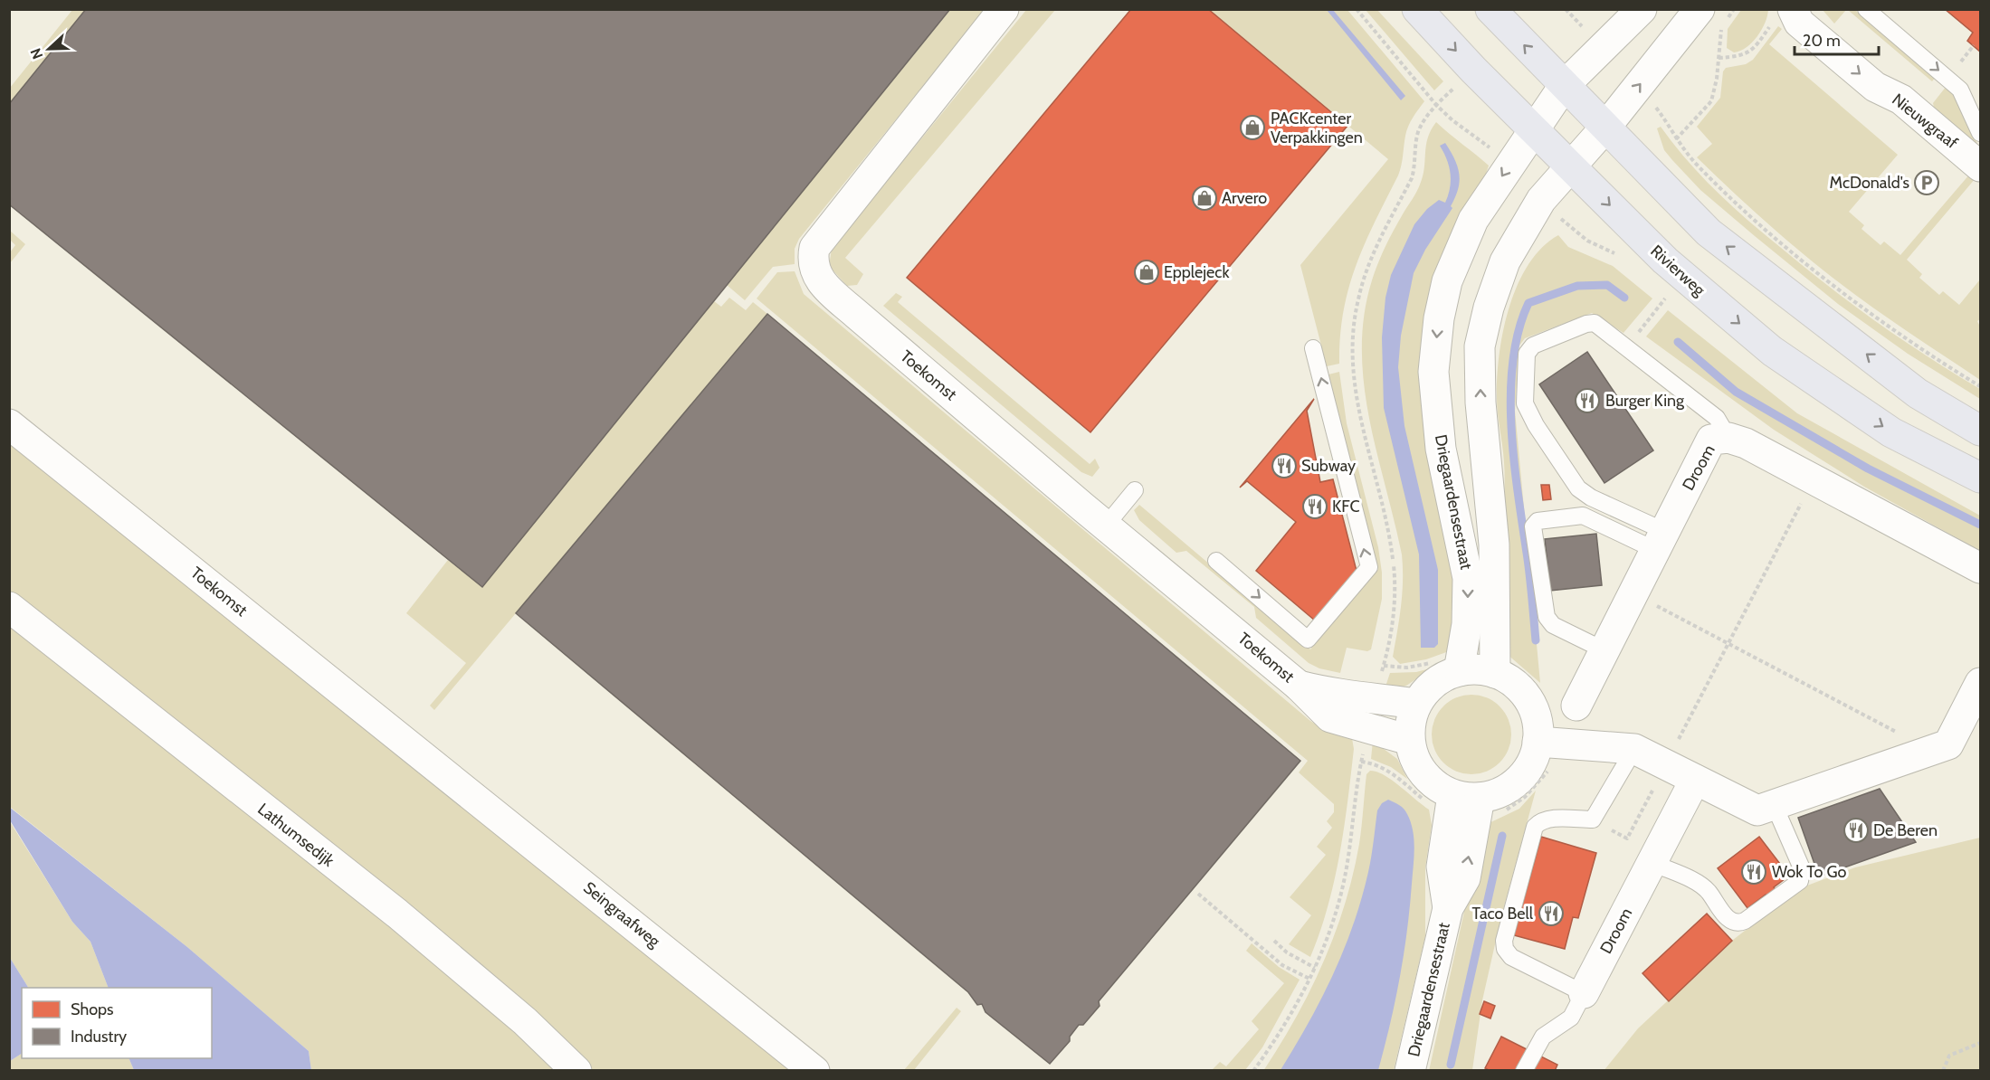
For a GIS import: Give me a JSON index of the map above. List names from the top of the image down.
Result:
{
  "streets": {
    "main road": ["Rivierweg"],
    "street": [
      "Nieuwgraaf",
      "Toekomst",
      "Droom",
      "Driegaardensestraat",
      "Lathumsedijk",
      "Seingraafweg"
    ]
  },
  "crossings": [
    ["Rivierweg", "Driegaardensestraat"],
    ["Toekomst", "Driegaardensestraat"],
    ["Toekomst", "Seingraafweg"]
  ],
  "one_way": ["Nieuwgraaf"],
  "places": {
    "shop": ["PACKcenter Verpakkingen", "Arvero", "Epplejeck"],
    "parking": ["McDonald's"],
    "restaurant": [
      "Burger King",
      "Subway",
      "KFC",
      "De Beren",
      "Wok To Go",
      "Taco Bell"
    ]
  },
  "legend": ["Shops", "Industry"],
  "scale_bar": "20 m",
  "north": "left"
}
